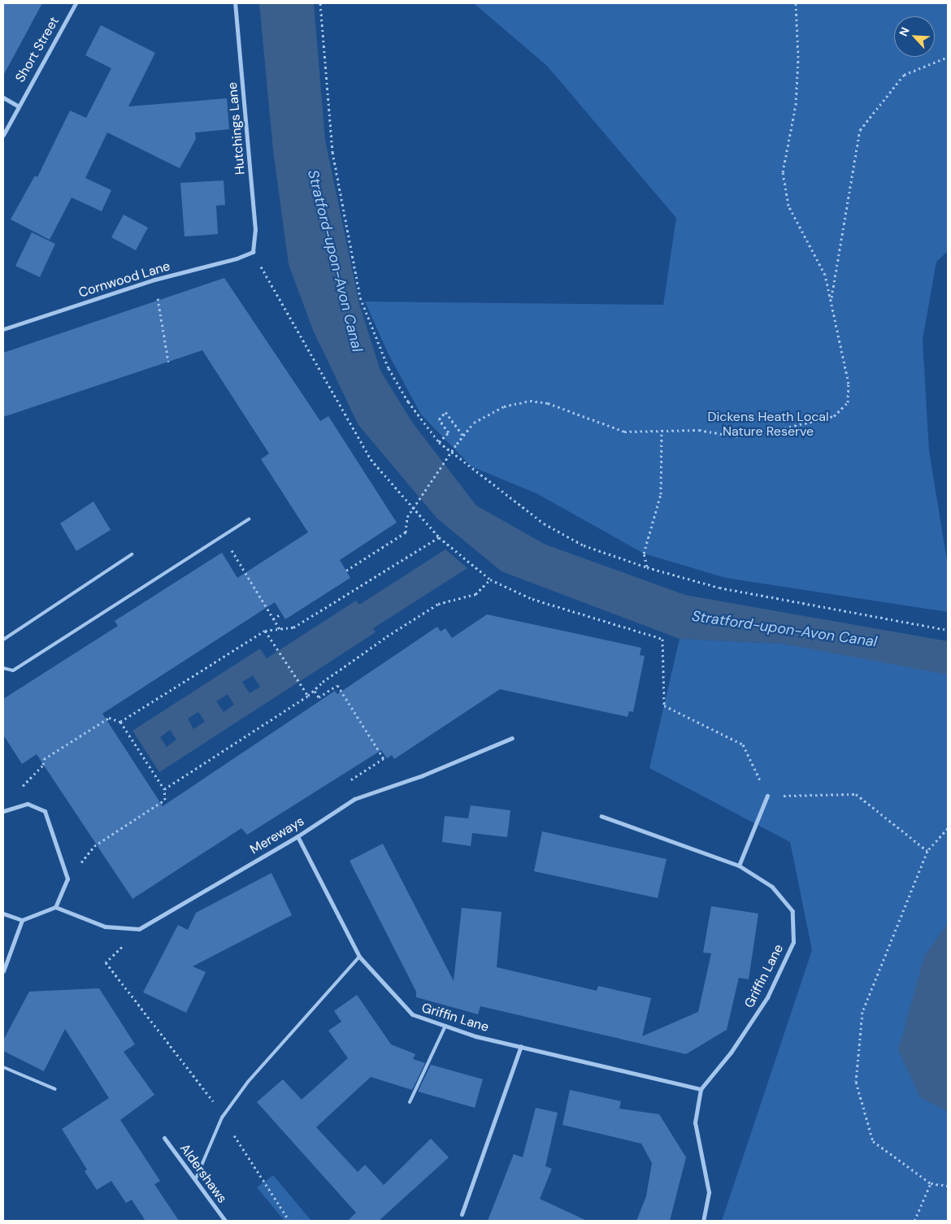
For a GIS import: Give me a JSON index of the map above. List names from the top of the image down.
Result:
{
  "streets": {
    "street": [
      "Short Street",
      "Hutchings Lane",
      "Cornwood Lane",
      "Mereways",
      "Griffin Lane",
      "Aldershaws"
    ]
  },
  "crossings": [
    ["Hutchings Lane", "Cornwood Lane"],
    ["Mereways", "Griffin Lane"]
  ],
  "water": ["Stratford-upon-Avon Canal"],
  "parks": ["Dickens Heath Local Nature Reserve"],
  "north": "top left"
}
